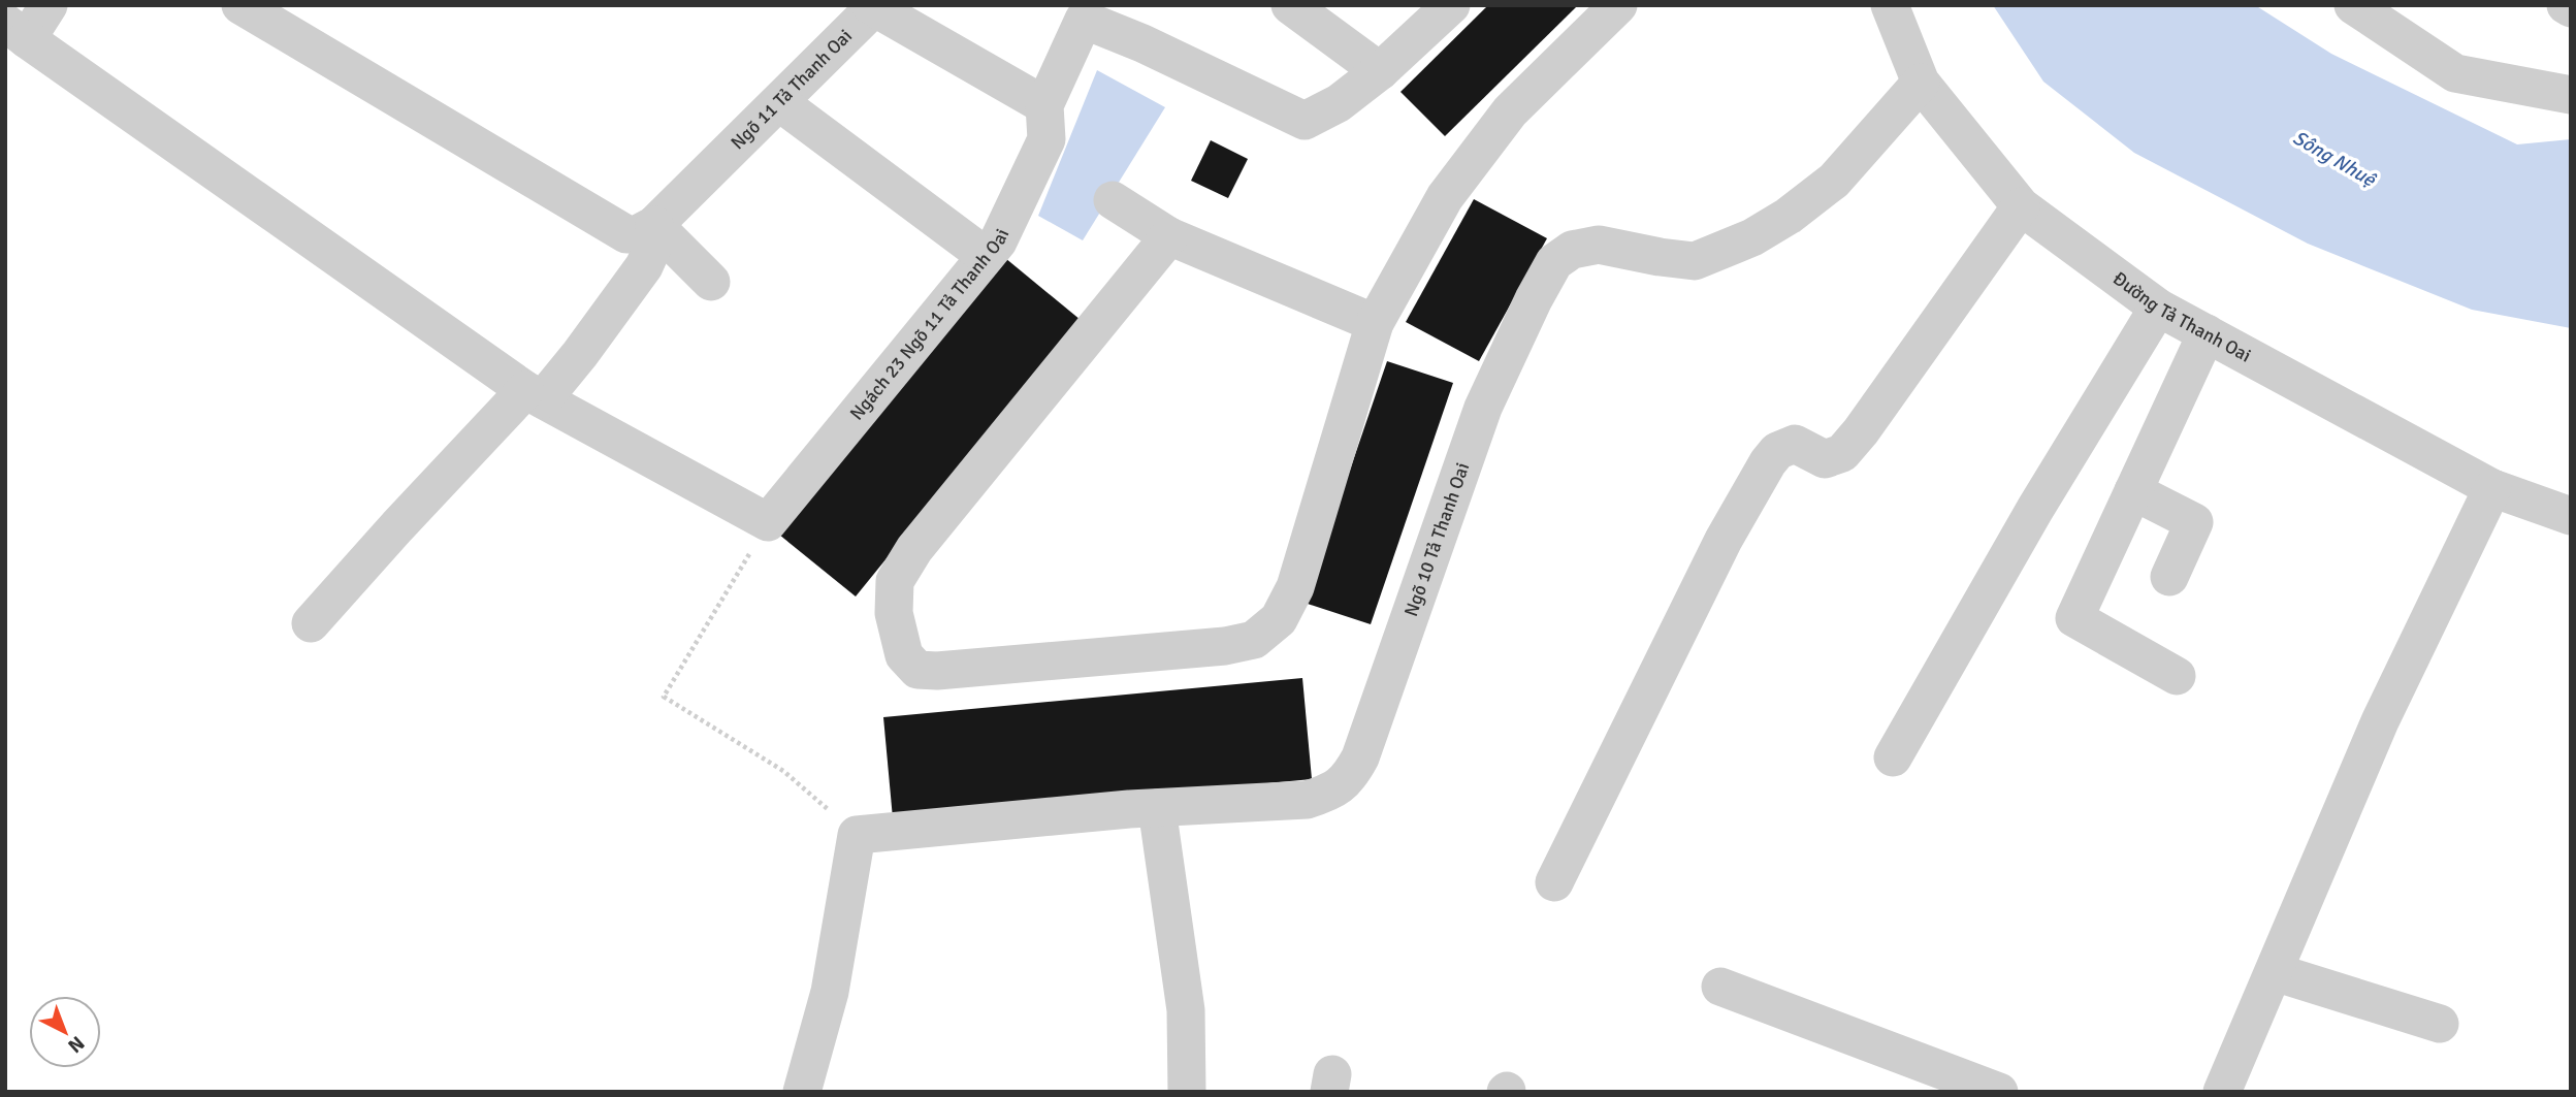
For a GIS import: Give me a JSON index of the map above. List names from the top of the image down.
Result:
{
  "streets": {
    "street": [
      "Ngõ 11 Tả Thanh Oai",
      "Đường Tả Thanh Oai",
      "Ngách 23 Ngõ 11 Tả Thanh Oai",
      "Ngõ 10 Tả Thanh Oai"
    ]
  },
  "crossings": [
    ["Ngõ 11 Tả Thanh Oai", "Ngách 23 Ngõ 11 Tả Thanh Oai"],
    ["Đường Tả Thanh Oai", "Ngõ 10 Tả Thanh Oai"]
  ],
  "water": ["Sông Nhuệ"],
  "north": "bottom right"
}
